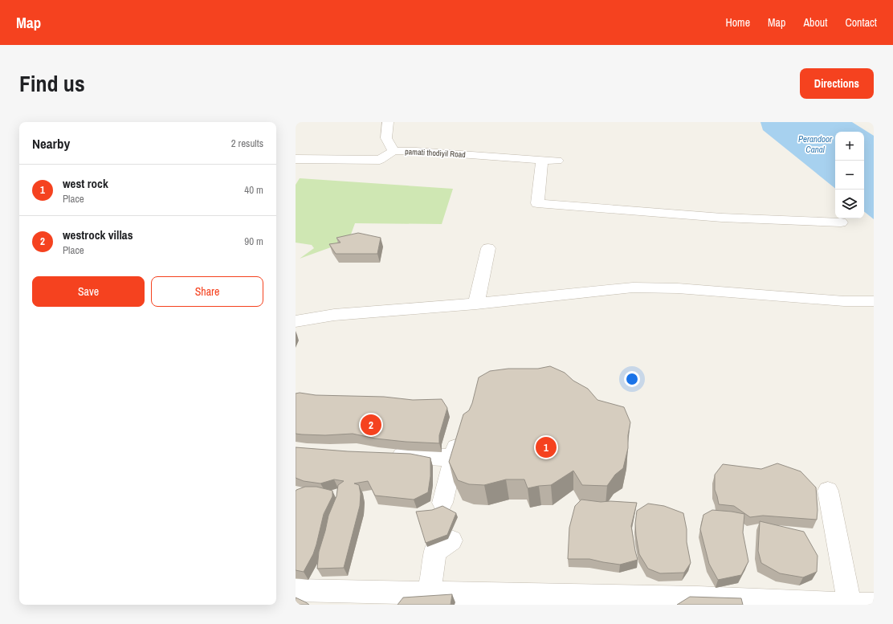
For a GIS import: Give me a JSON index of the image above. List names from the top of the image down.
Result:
{
  "streets": {
    "street": ["pamati thodiyil Road"]
  },
  "water": ["Perandoor Canal"],
  "page": {
    "header": "Map",
    "nav": [
      "Home",
      "Map",
      "About",
      "Contact"
    ],
    "title": "Find us",
    "buttons": [
      "Directions",
      ["Save", "Share"]
    ],
    "heading": ["Nearby", "2 results"],
    "map_buttons": ["+", "−"],
    "list": [
      {
        "mark": "1",
        "name": "west rock",
        "note": "Place",
        "value": "40 m"
      },
      {
        "mark": "2",
        "name": "westrock villas",
        "note": "Place",
        "value": "90 m"
      }
    ],
    "pins": ["2", "1"]
  }
}
